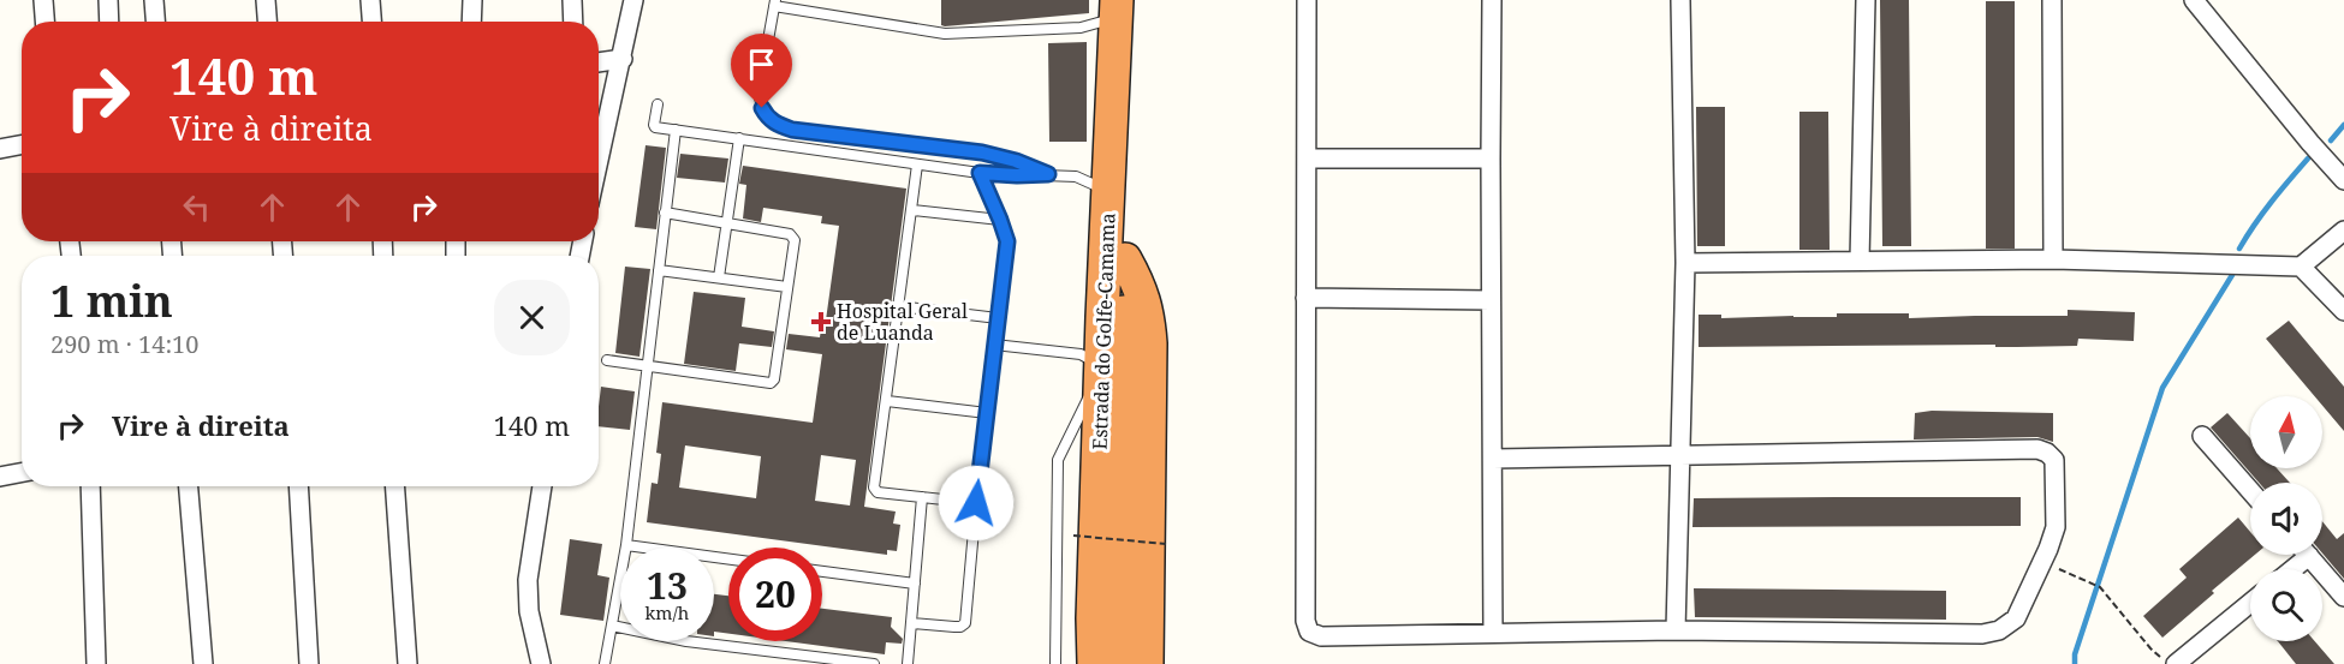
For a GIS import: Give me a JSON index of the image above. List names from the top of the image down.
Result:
{
  "streets": {
    "highway": ["Estrada do Golfe-Camama"]
  },
  "places": {
    "health": ["Hospital Geral de Luanda"]
  },
  "north": "top",
  "page": {
    "turn": ["140 m", "Vire à direita"],
    "heading": ["1 min", "290 m · 14:10"],
    "list": [
      {
        "name": "Vire à direita",
        "value": "140 m"
      }
    ],
    "speed": "13 km/h",
    "limit": "20"
  }
}
